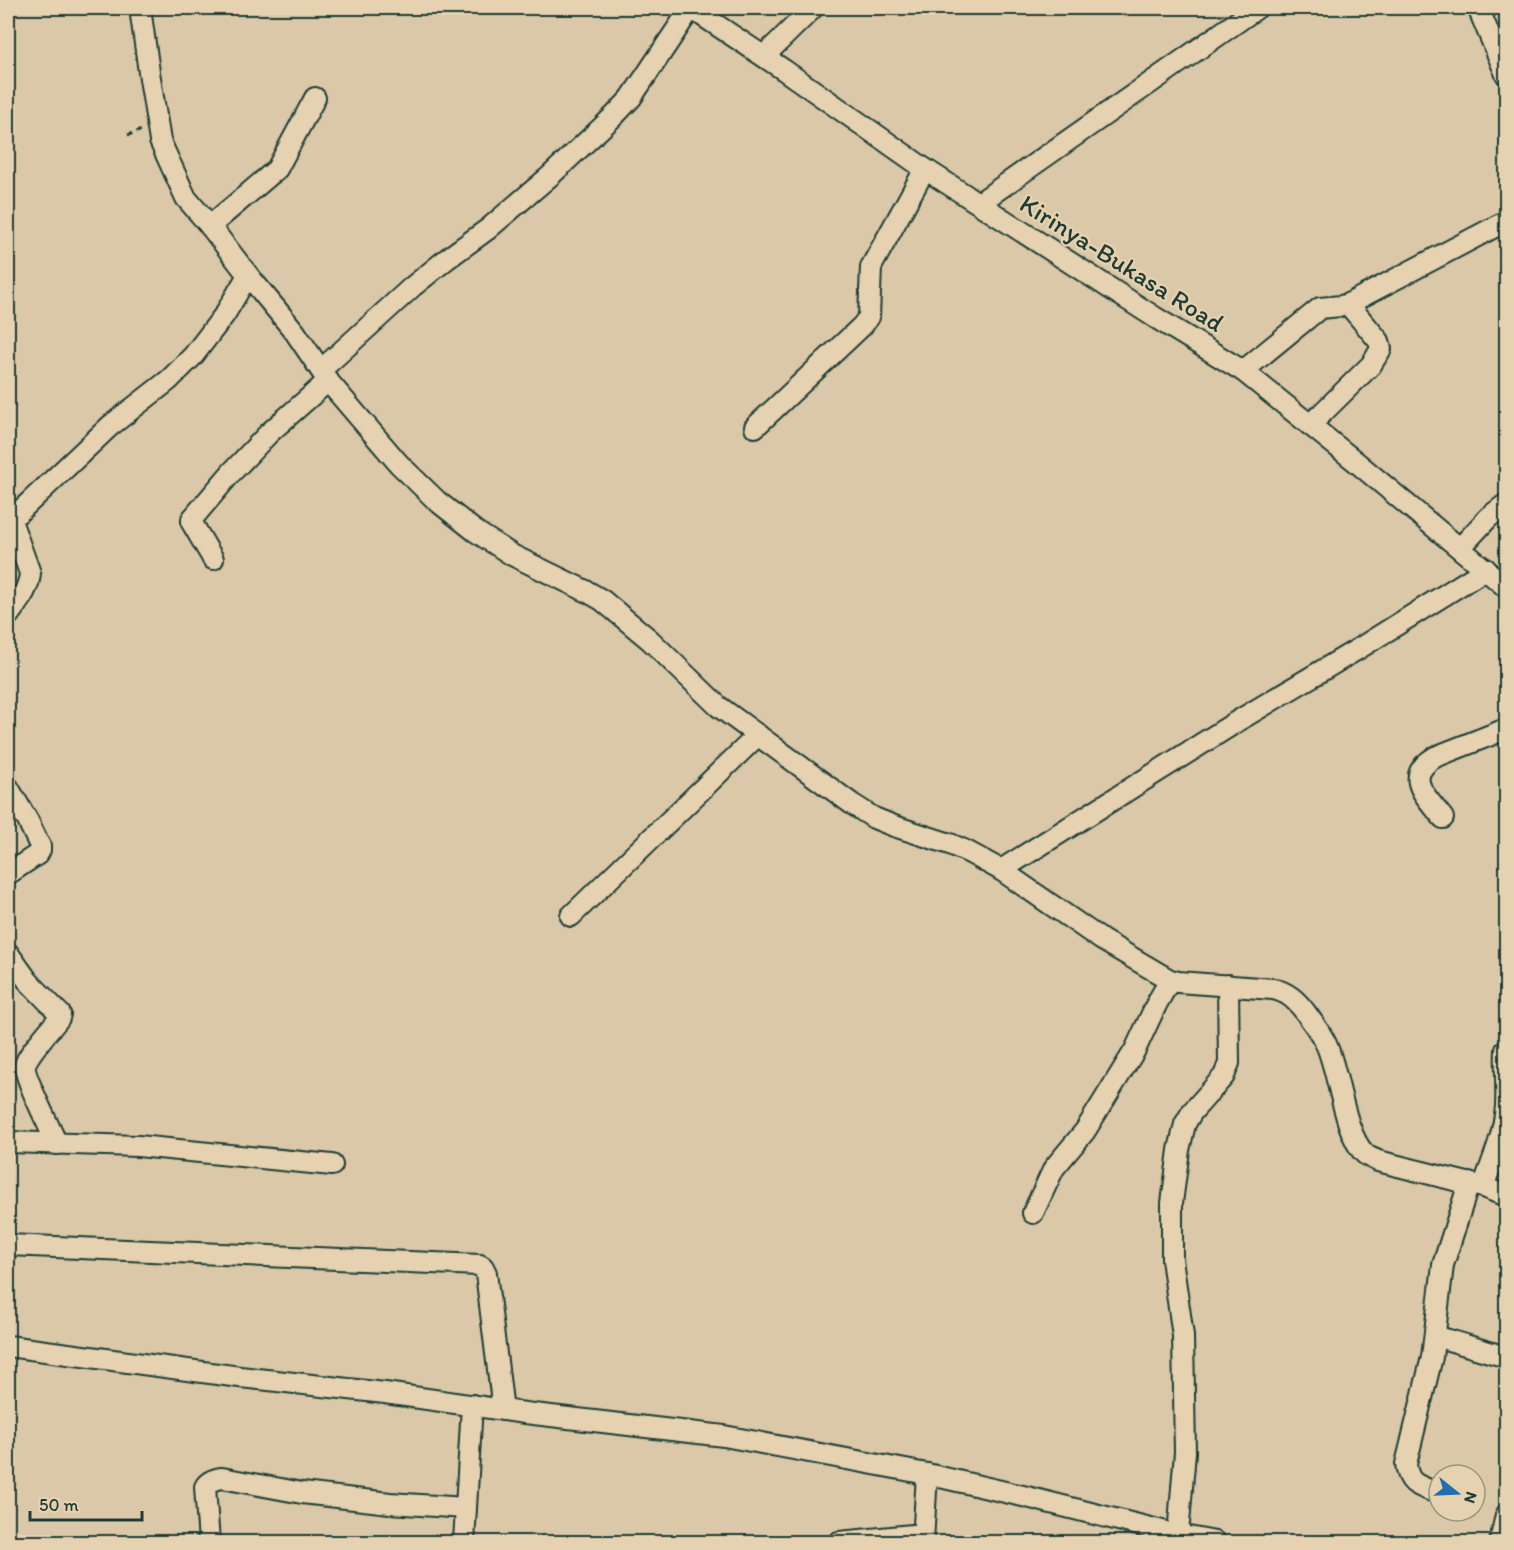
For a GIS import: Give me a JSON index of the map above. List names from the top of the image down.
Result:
{
  "streets": {
    "street": ["Kirinya-Bukasa Road"]
  },
  "scale_bar": "50 m",
  "north": "right"
}
